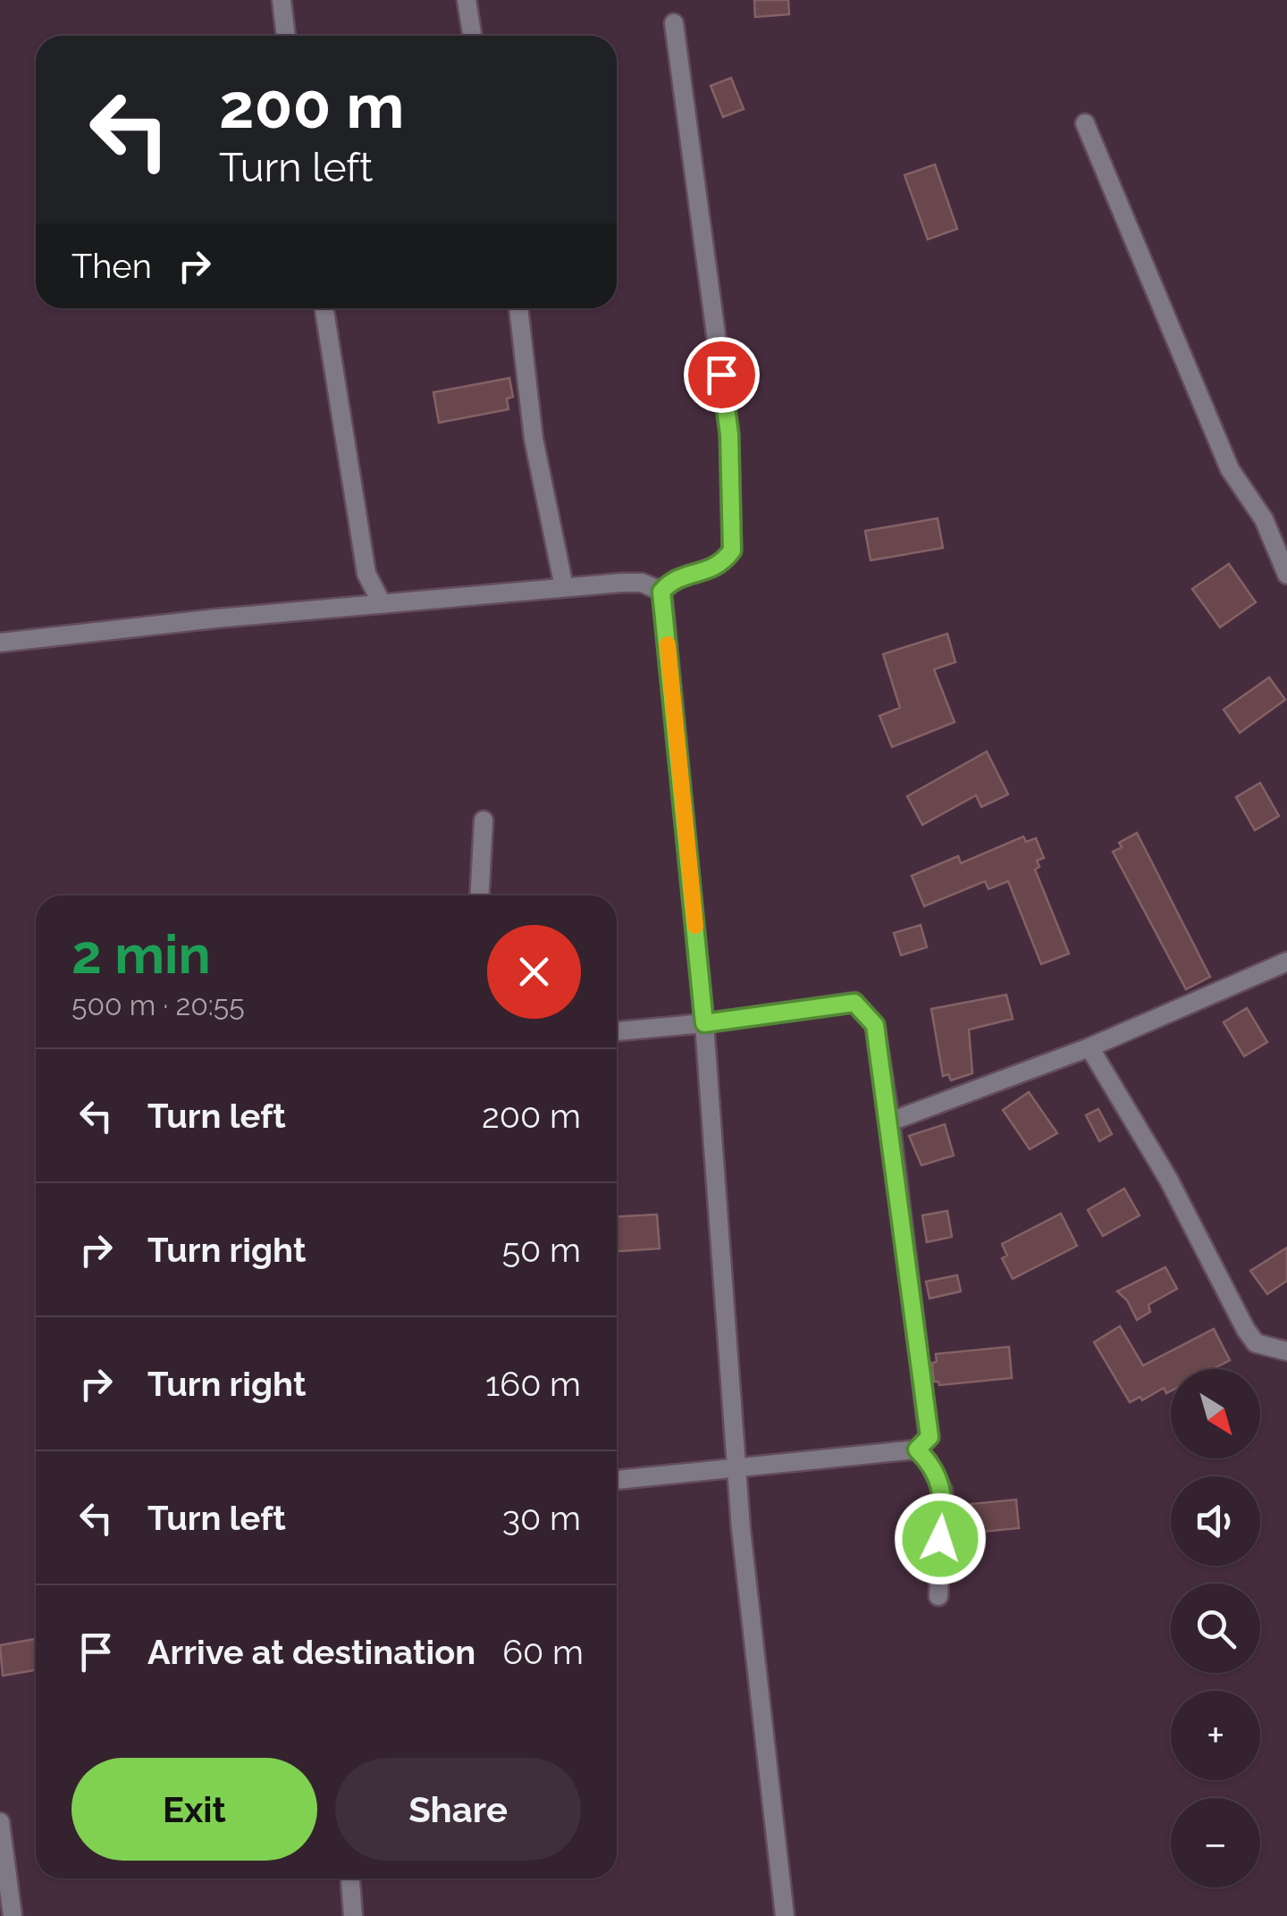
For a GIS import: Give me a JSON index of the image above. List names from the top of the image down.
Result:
{
  "north": "bottom right",
  "page": {
    "turn": ["200 m", "Turn left"],
    "then": "Then",
    "heading": ["2 min", "500 m · 20:55"],
    "list": [
      {
        "name": "Turn left",
        "value": "200 m"
      },
      {
        "name": "Turn right",
        "value": "50 m"
      },
      {
        "name": "Turn right",
        "value": "160 m"
      },
      {
        "name": "Turn left",
        "value": "30 m"
      },
      {
        "name": "Arrive at destination",
        "value": "60 m"
      }
    ],
    "map_buttons": ["+", "−"],
    "buttons": ["Exit", "Share"]
  }
}
